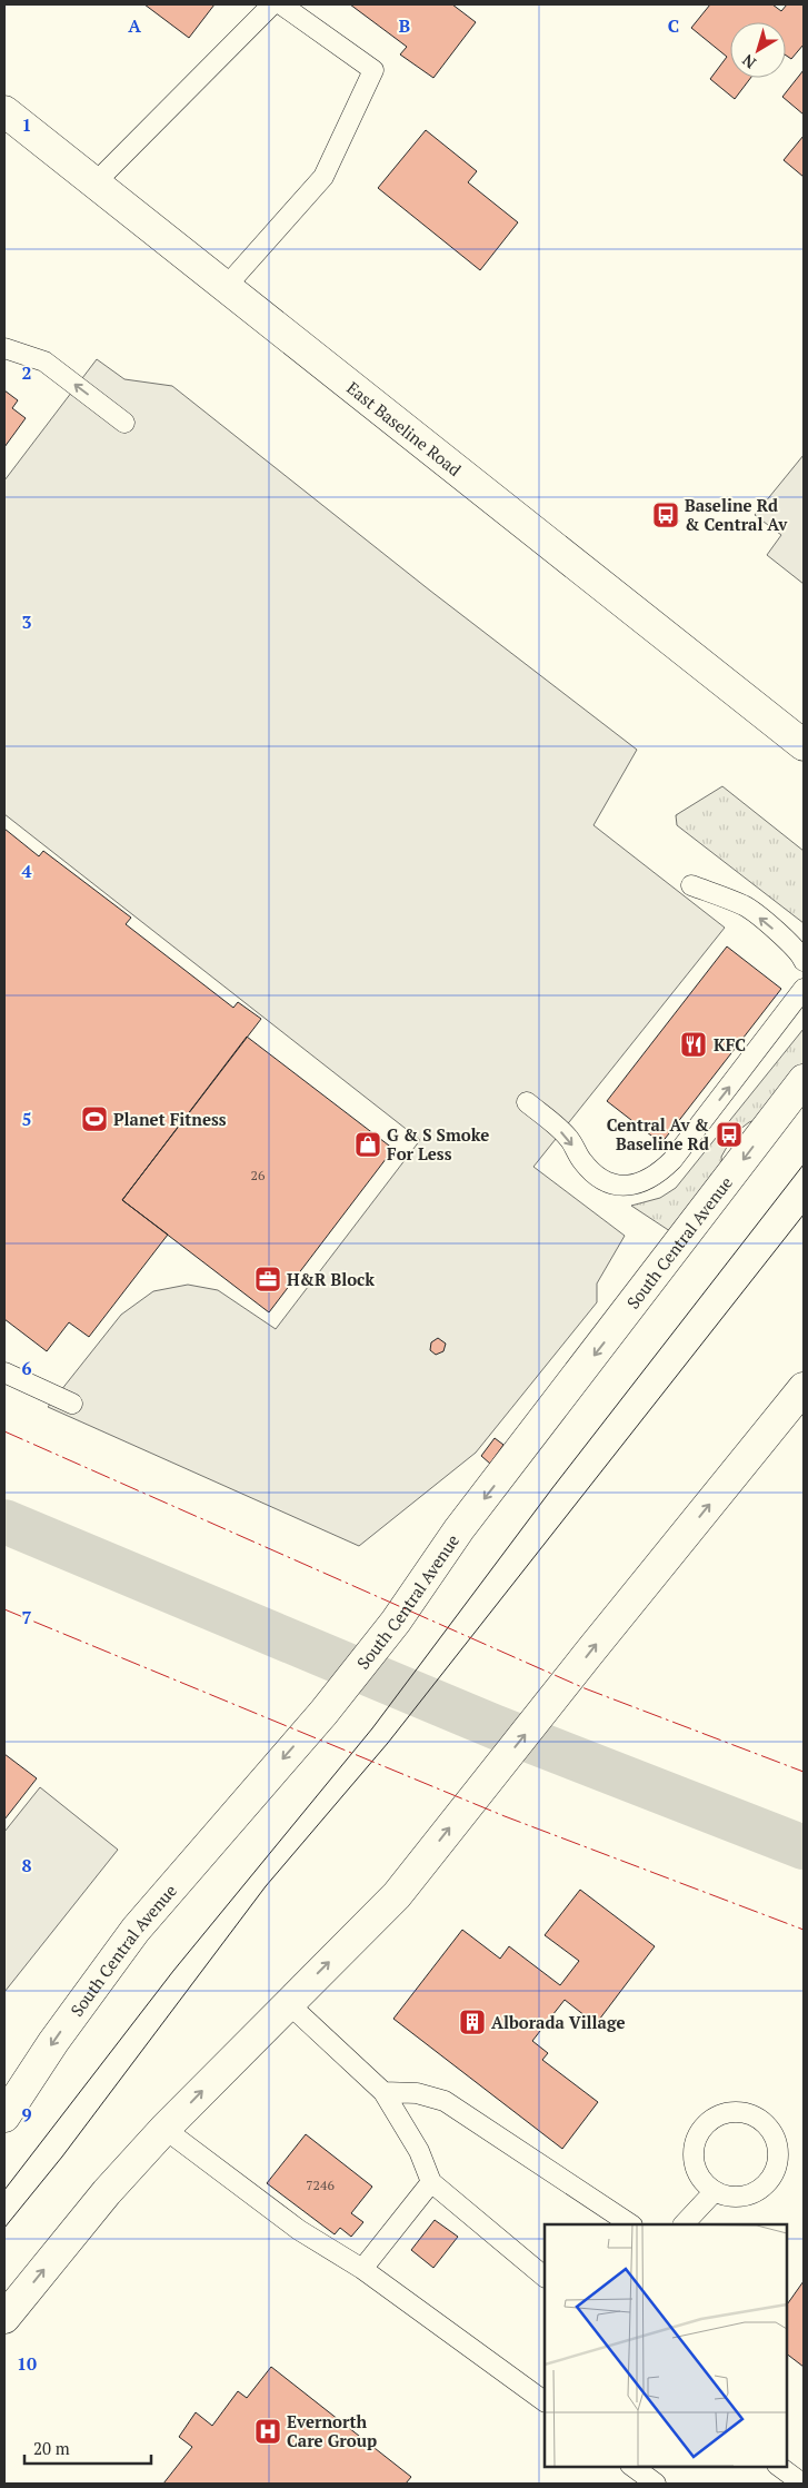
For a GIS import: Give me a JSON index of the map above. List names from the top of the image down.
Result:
{
  "streets": {
    "main road": ["East Baseline Road", "South Central Avenue"]
  },
  "places": {
    "bus stop": ["Baseline Rd & Central Av", "Central Av & Baseline Rd"],
    "restaurant": ["KFC"],
    "sports": ["Planet Fitness"],
    "shop": ["G & S Smoke For Less"],
    "office": ["H&R Block"],
    "building": ["Alborada Village"],
    "hospital": ["Evernorth Care Group"]
  },
  "house_numbers": ["26", "7246"],
  "scale_bar": "20 m",
  "north": "bottom left",
  "grid": {
    "columns": ["A", "B", "C"],
    "rows": [
      "1",
      "2",
      "3",
      "4",
      "5",
      "6",
      "7",
      "8",
      "9",
      "10"
    ]
  }
}
